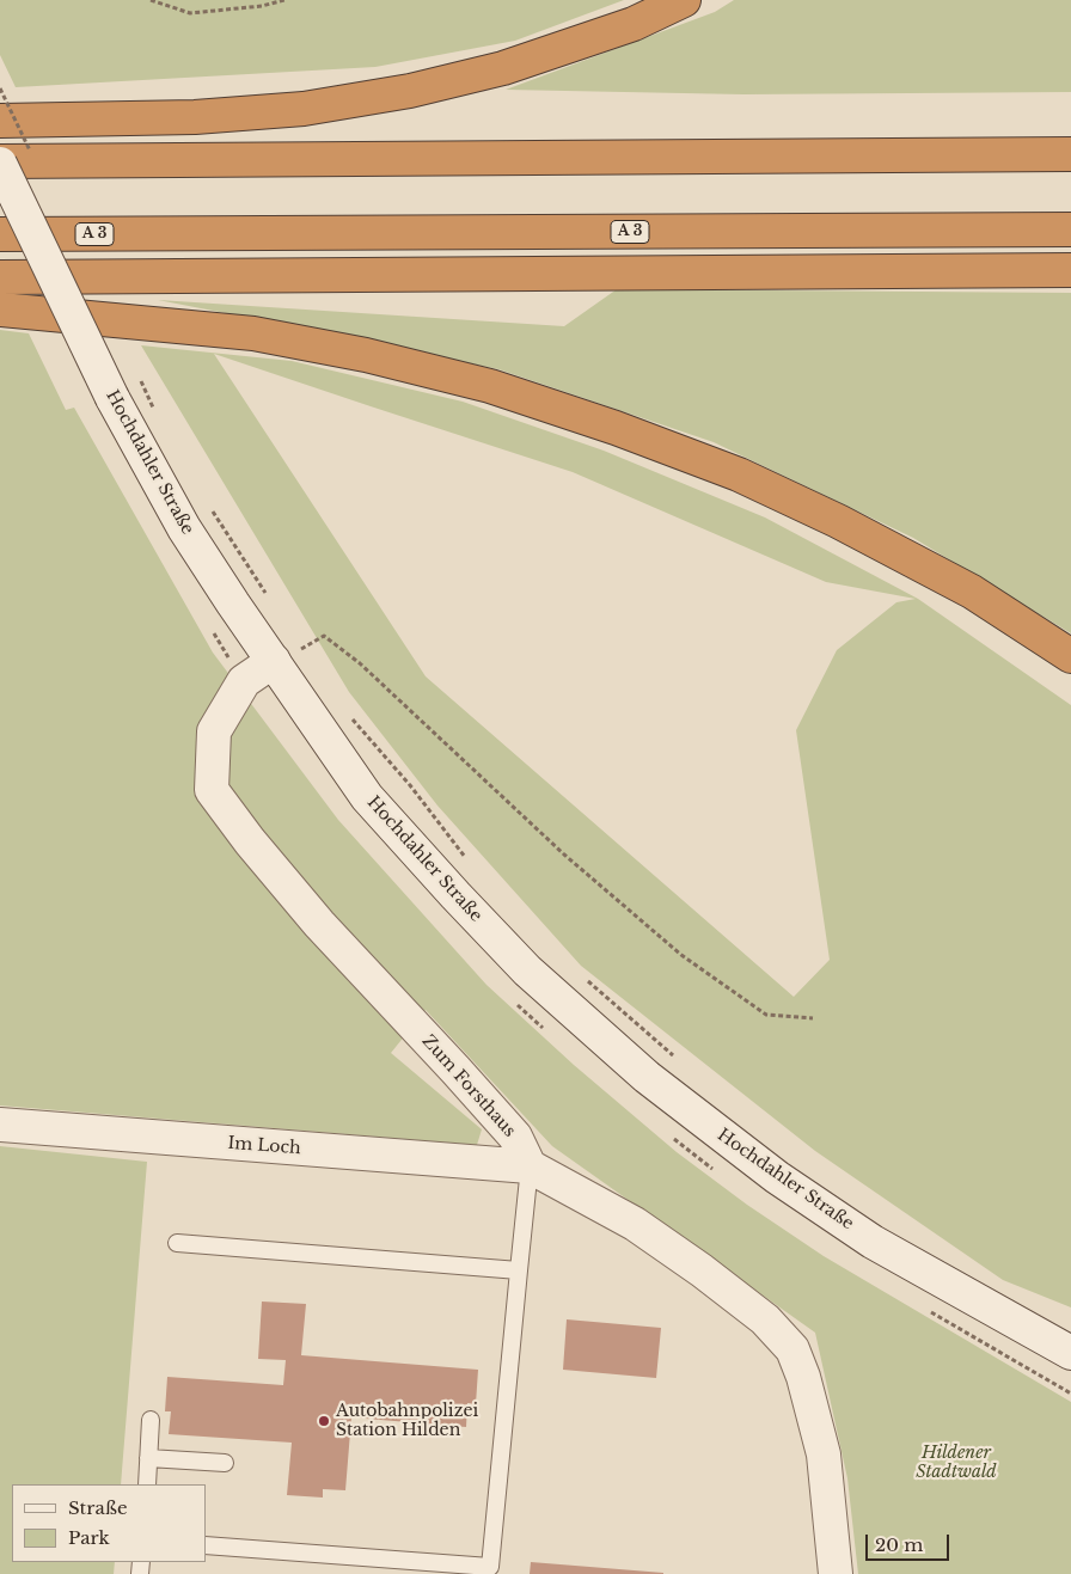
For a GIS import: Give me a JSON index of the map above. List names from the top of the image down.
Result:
{
  "streets": {
    "highway": ["A 3"],
    "street": ["Hochdahler Straße", "Zum Forsthaus", "Im Loch"]
  },
  "crossings": [
    ["Hochdahler Straße", "Zum Forsthaus"],
    ["Zum Forsthaus", "Im Loch"]
  ],
  "parks": ["Hildener Stadtwald"],
  "places": ["Autobahnpolizei Station Hilden"],
  "legend": ["Straße", "Park"],
  "scale_bar": "20 m"
}
